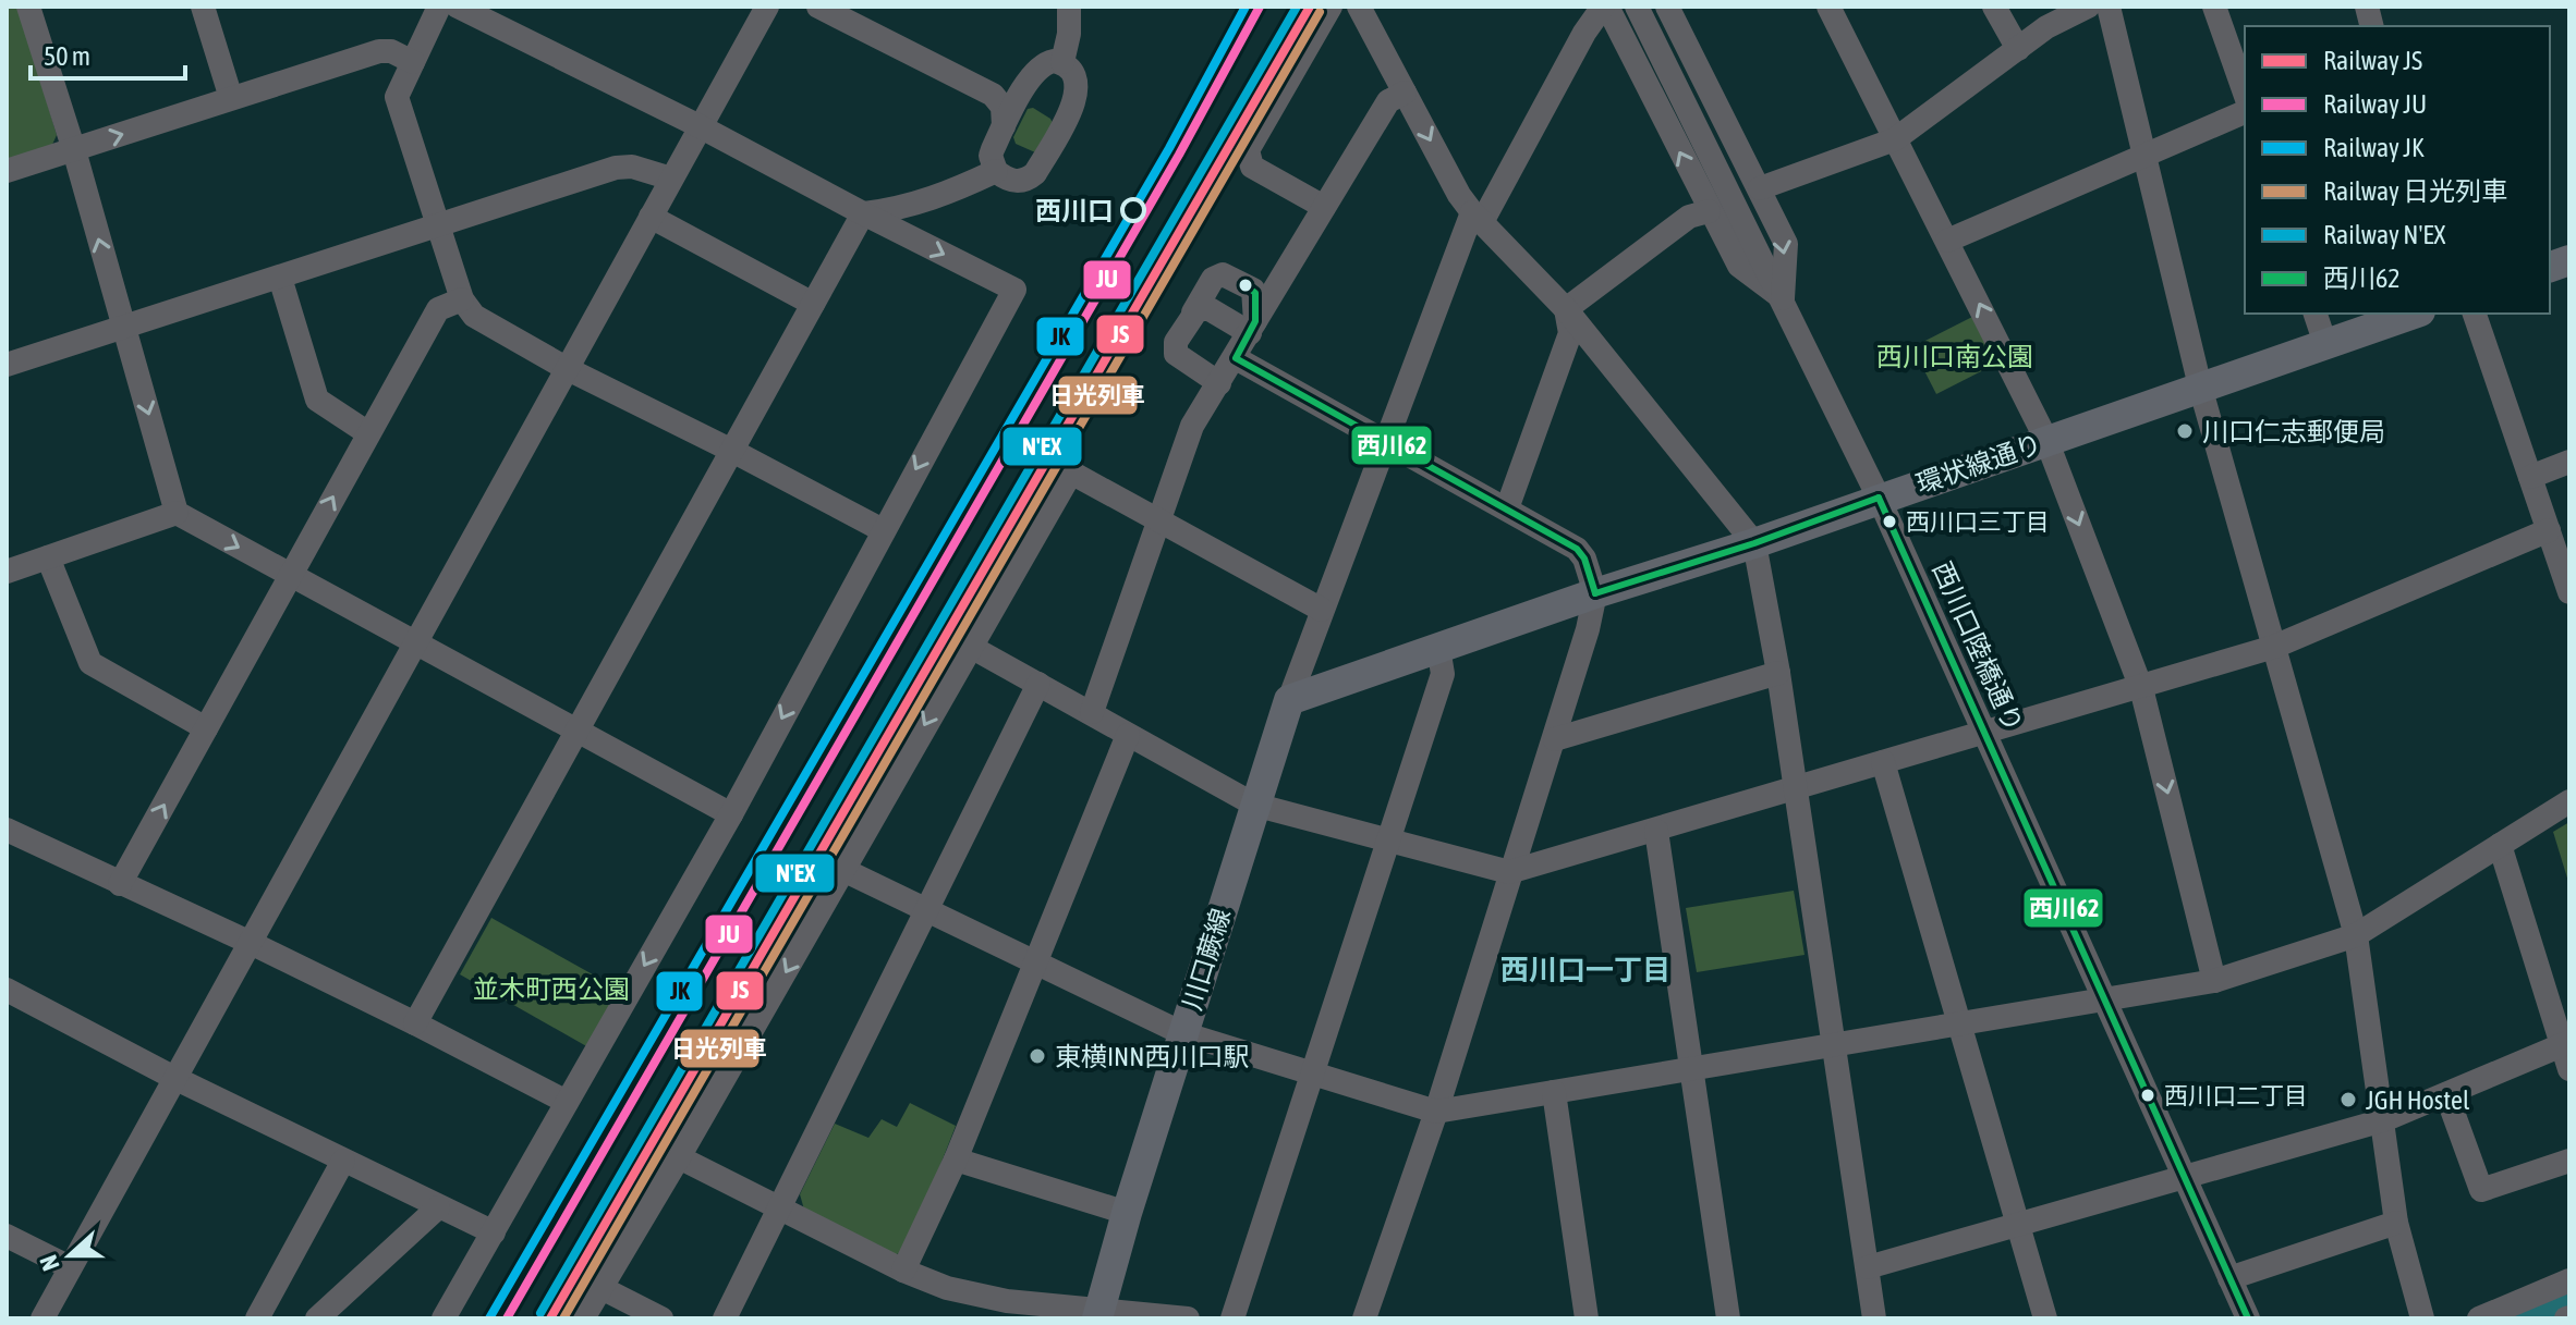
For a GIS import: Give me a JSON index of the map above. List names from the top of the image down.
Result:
{
  "streets": {
    "main road": ["環状線通り", "川口蕨線"],
    "street": ["西川口陸橋通り"]
  },
  "crossings": [
    ["環状線通り", "西川口陸橋通り"],
    ["環状線通り", "川口蕨線"]
  ],
  "districts": ["西川口一丁目"],
  "parks": ["西川口南公園", "並木町西公園"],
  "places": [
    "西川口",
    "川口仁志郵便局",
    "西川口三丁目",
    "東横INN西川口駅",
    "西川口二丁目",
    "JGH Hostel"
  ],
  "lines": [
    "rail line JS",
    "rail line JU",
    "rail line JK",
    "rail line N'EX",
    "rail line 日光列車",
    "transit line 西川62"
  ],
  "legend": [
    "Railway JS",
    "Railway JU",
    "Railway JK",
    "Railway 日光列車",
    "Railway N'EX",
    "西川62"
  ],
  "scale_bar": "50 m",
  "north": "left"
}
